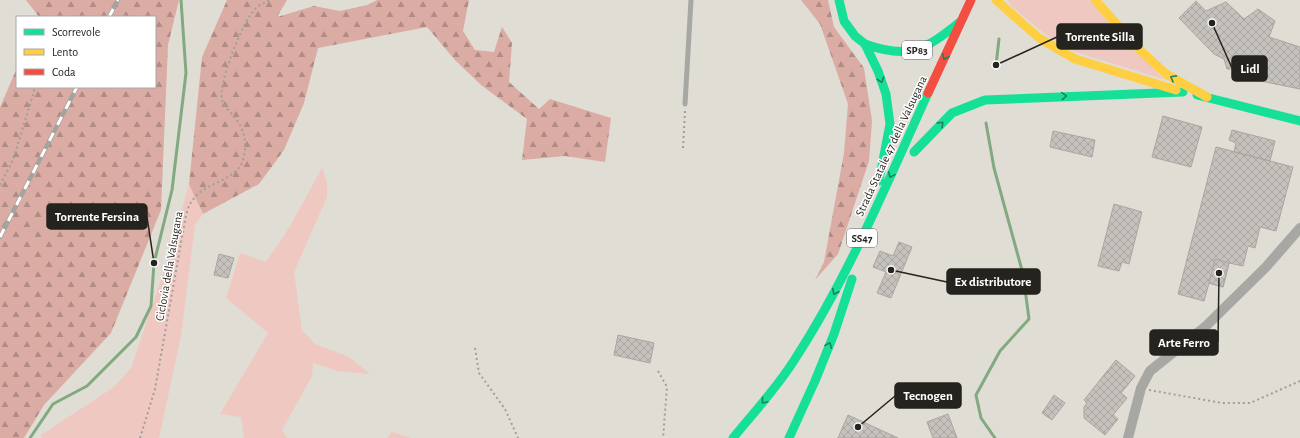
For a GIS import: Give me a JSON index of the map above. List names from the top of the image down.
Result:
{
  "streets": {
    "main road": ["SP83", "Strada Statale 47 della Valsugana", "SS47"],
    "path": ["Ciclovia della Valsugana"]
  },
  "crossings": [
    ["SP83", "Strada Statale 47 della Valsugana"]
  ],
  "places": [
    "Lidl",
    "Torrente Silla",
    "Torrente Fersina",
    "Ex distributore",
    "Arte Ferro",
    "Tecnogen"
  ],
  "legend": ["Scorrevole", "Lento", "Coda"]
}
